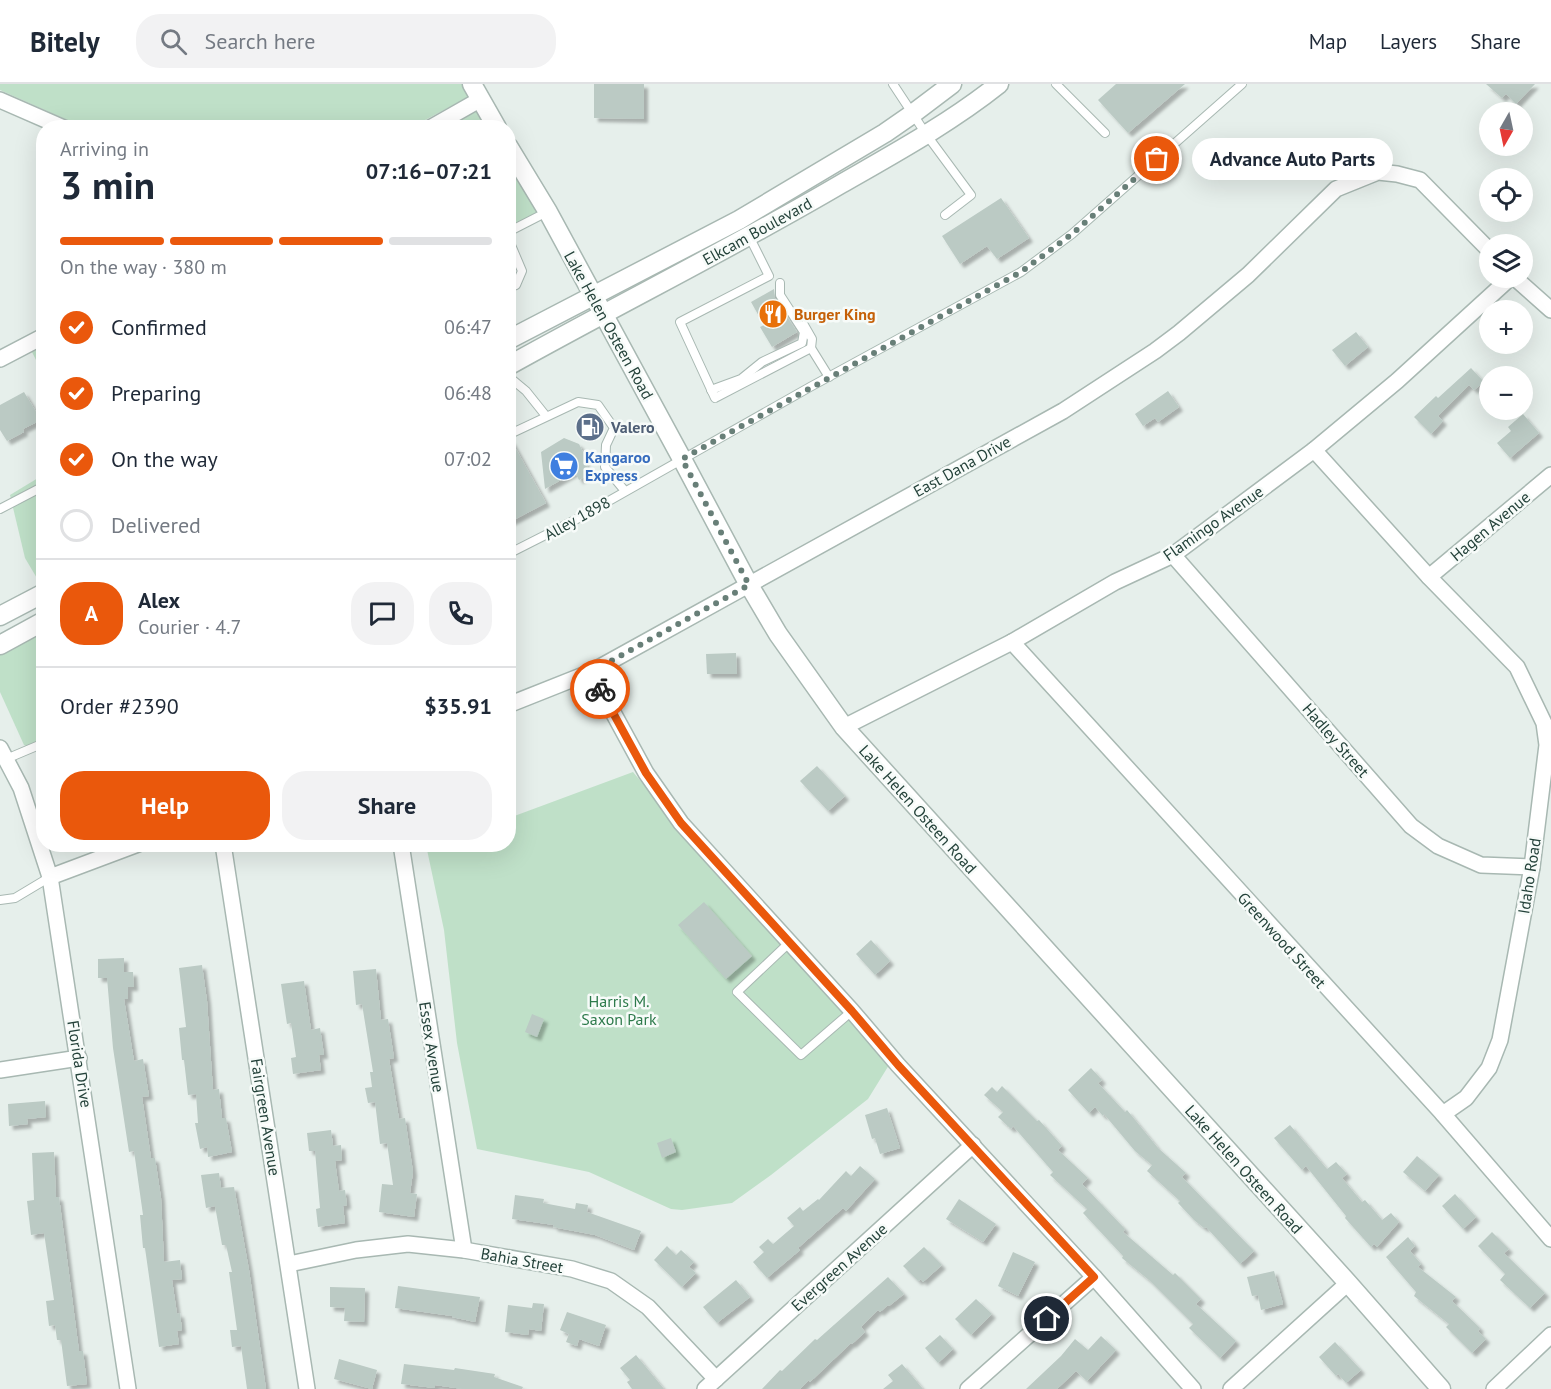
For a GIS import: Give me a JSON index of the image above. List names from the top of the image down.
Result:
{
  "streets": {
    "street": [
      "Elkcam Boulevard",
      "Lake Helen Osteen Road",
      "East Dana Drive",
      "Flamingo Avenue",
      "Hagen Avenue",
      "Hadley Street",
      "Idaho Road",
      "Greenwood Street",
      "Essex Avenue",
      "Florida Drive",
      "Fairgreen Avenue",
      "Bahia Street",
      "Evergreen Avenue"
    ],
    "lane": ["Alley 1898"]
  },
  "crossings": [
    ["Elkcam Boulevard", "Lake Helen Osteen Road"],
    ["Lake Helen Osteen Road", "East Dana Drive"],
    ["Lake Helen Osteen Road", "Alley 1898"],
    ["Lake Helen Osteen Road", "Flamingo Avenue"],
    ["Flamingo Avenue", "Hadley Street"],
    ["Flamingo Avenue", "Idaho Road"],
    ["Flamingo Avenue", "Greenwood Street"],
    ["Hagen Avenue", "Idaho Road"],
    ["Hadley Street", "Idaho Road"],
    ["Idaho Road", "Greenwood Street"],
    ["Essex Avenue", "Bahia Street"],
    ["Fairgreen Avenue", "Bahia Street"],
    ["Bahia Street", "Evergreen Avenue"]
  ],
  "parks": ["Harris M. Saxon Park"],
  "places": {
    "other": ["Advance Auto Parts"],
    "restaurant": ["Burger King"],
    "fuel station": ["Valero"],
    "supermarket": ["Kangaroo Express"]
  },
  "north": "bottom",
  "page": {
    "header": "Bitely",
    "search": "Search here",
    "nav": ["Map", "Layers", "Share"],
    "map_buttons": ["+", "−"],
    "heading": ["3 min", "Arriving in", "07:16–07:21"],
    "panel": [
      "Alex",
      "Courier · 4.7",
      "Order #2390",
      "$35.91"
    ],
    "bubble": "Advance Auto Parts",
    "bar": "On the way · 380 m",
    "list": [
      ["Confirmed", "06:47"],
      ["Preparing", "06:48"],
      ["On the way", "07:02"],
      "Delivered"
    ],
    "round": "A",
    "buttons": ["Help", "Share"]
  }
}
